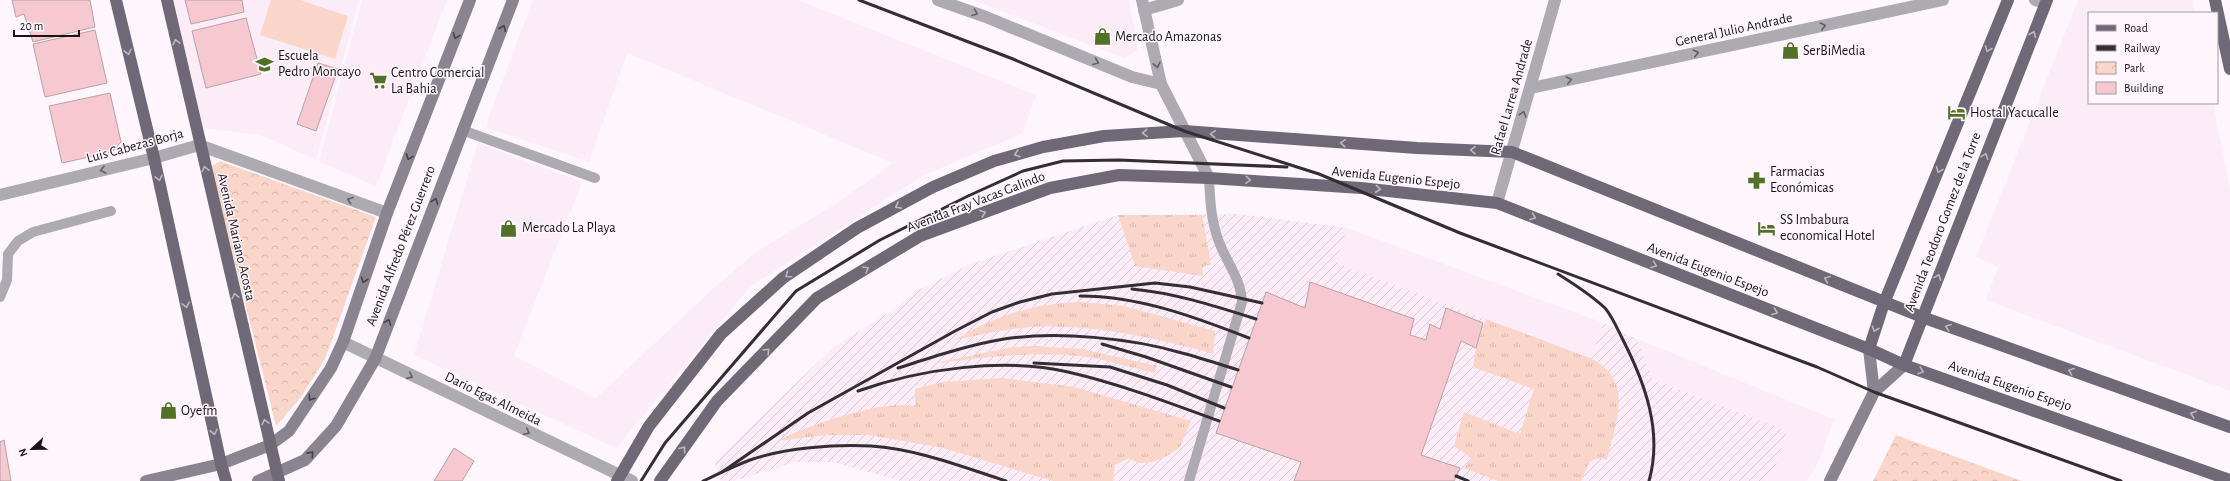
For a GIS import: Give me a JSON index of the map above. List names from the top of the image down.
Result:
{
  "streets": {
    "main road": [
      "Avenida Eugenio Espejo",
      "Avenida Fray Vacas Galindo",
      "Avenida Teodoro Gomez de la Torre",
      "Avenida Mariano Acosta"
    ],
    "street": [
      "General Julio Andrade",
      "Rafael Larrea Andrade",
      "Luis Cabezas Borja",
      "Avenida Alfredo Pérez Guerrero",
      "Dario Egas Almeida"
    ]
  },
  "crossings": [
    ["General Julio Andrade", "Rafael Larrea Andrade"],
    ["Rafael Larrea Andrade", "Avenida Eugenio Espejo"],
    ["Luis Cabezas Borja", "Avenida Mariano Acosta"],
    ["Luis Cabezas Borja", "Avenida Alfredo Pérez Guerrero"],
    ["Avenida Eugenio Espejo", "Avenida Fray Vacas Galindo"],
    ["Avenida Eugenio Espejo", "Avenida Teodoro Gomez de la Torre"],
    ["Avenida Fray Vacas Galindo", "Dario Egas Almeida"],
    ["Avenida Mariano Acosta", "Avenida Alfredo Pérez Guerrero"],
    ["Avenida Alfredo Pérez Guerrero", "Dario Egas Almeida"]
  ],
  "one_way": ["General Julio Andrade", "Luis Cabezas Borja", "Dario Egas Almeida"],
  "places": {
    "shop": [
      "Mercado Amazonas",
      "SerBiMedia",
      "Mercado La Playa",
      "Oyefm"
    ],
    "school or university": ["Escuela Pedro Moncayo"],
    "supermarket": ["Centro Comercial La Bahia"],
    "hotel": ["Hostal Yacucalle", "SS Imbabura economical Hotel"],
    "pharmacy": ["Farmacias Económicas"]
  },
  "legend": [
    "Road",
    "Railway",
    "Park",
    "Building"
  ],
  "scale_bar": "20 m",
  "north": "left"
}
